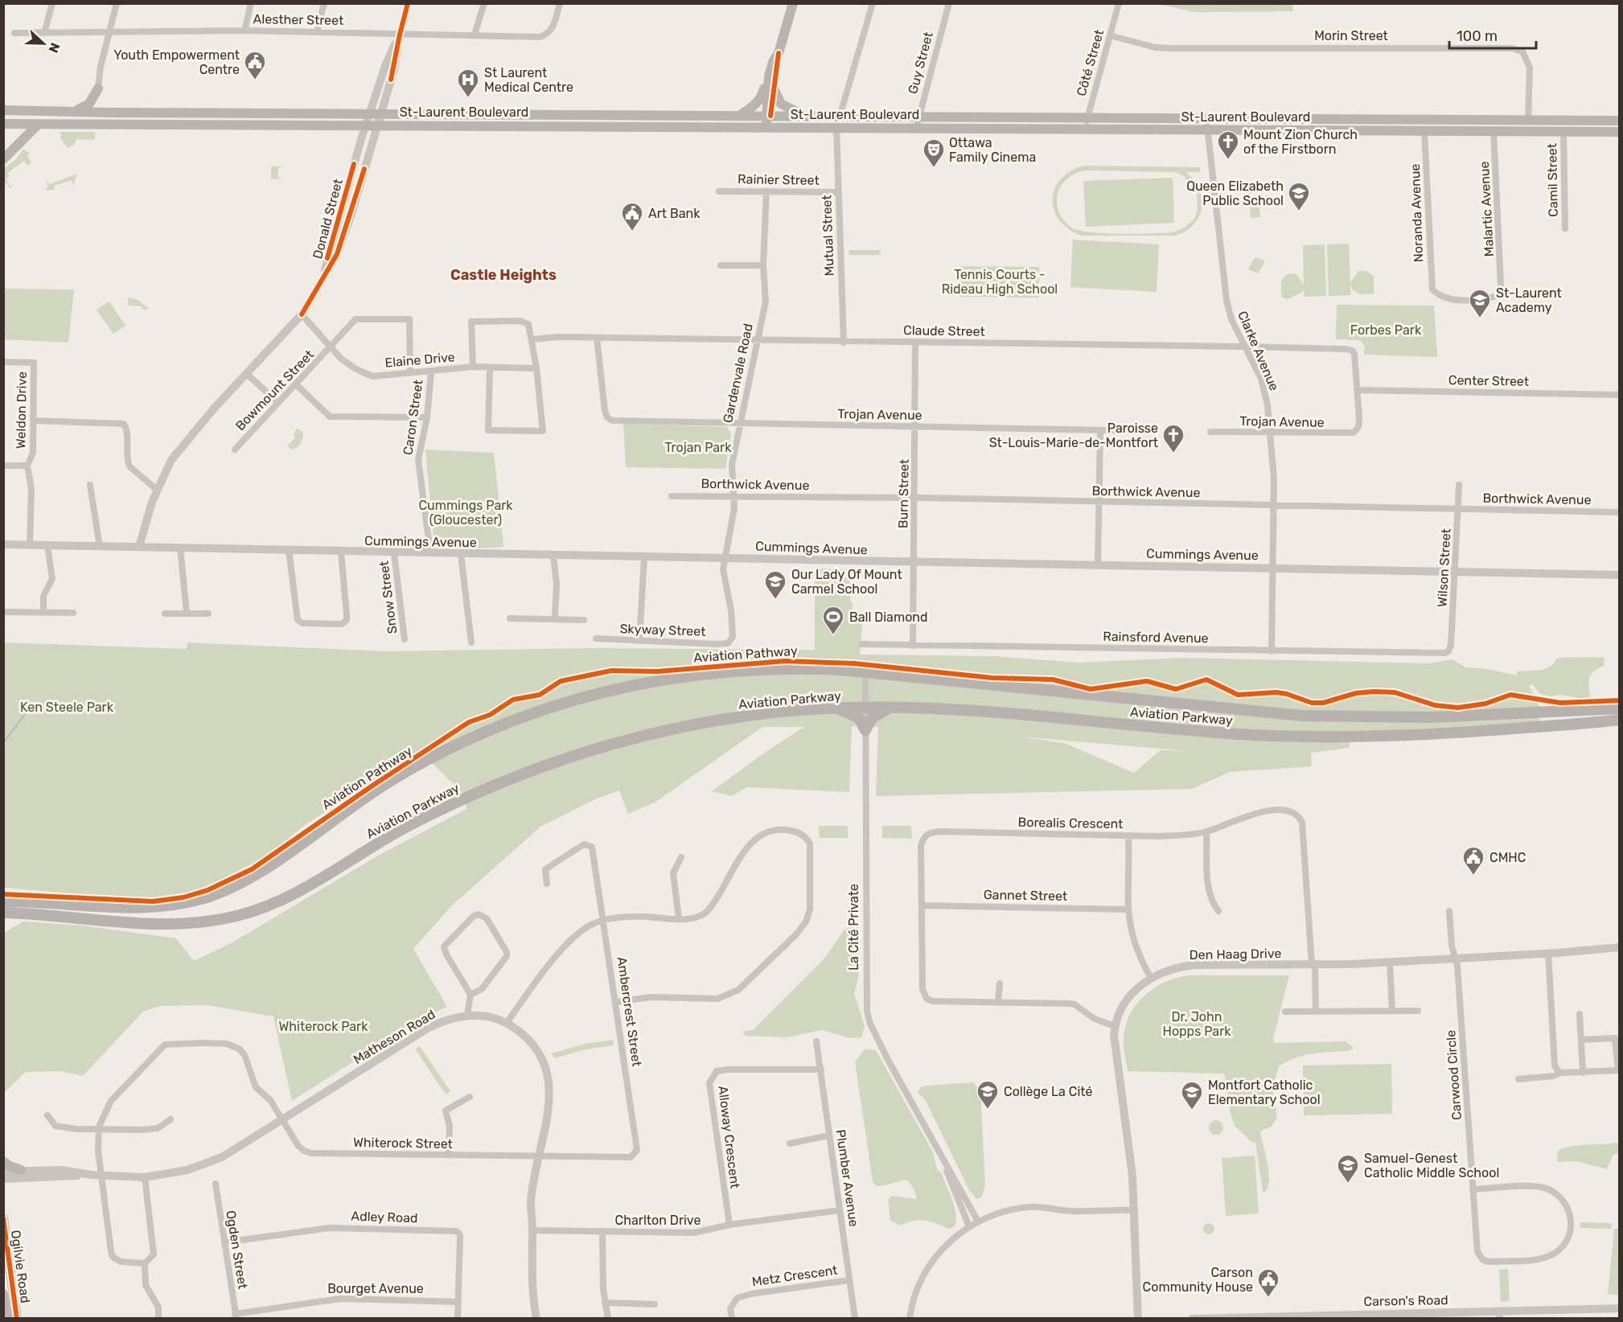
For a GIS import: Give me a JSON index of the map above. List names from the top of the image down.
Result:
{
  "streets": {
    "main road": ["St-Laurent Boulevard", "Aviation Parkway", "Ogilvie Road"],
    "street": [
      "Alesther Street",
      "Morin Street",
      "Guy Street",
      "Côté Street",
      "Rainier Street",
      "Camil Street",
      "Malartic Avenue",
      "Noranda Avenue",
      "Donald Street",
      "Mutual Street",
      "Claude Street",
      "Clarke Avenue",
      "Elaine Drive",
      "Gardenvale Road",
      "Center Street",
      "Bowmount Street",
      "Weldon Drive",
      "Trojan Avenue",
      "Caron Street",
      "Borthwick Avenue",
      "Burn Street",
      "Cummings Avenue",
      "Wilson Street",
      "Snow Street",
      "Skyway Street",
      "Rainsford Avenue",
      "Borealis Crescent",
      "Gannet Street",
      "La Cité Private",
      "Den Haag Drive",
      "Ambercrest Street",
      "Matheson Road",
      "Carwood Circle",
      "Alloway Crescent",
      "Whiterock Street",
      "Plumber Avenue",
      "Adley Road",
      "Charlton Drive",
      "Ogden Street",
      "Metz Crescent",
      "Bourget Avenue",
      "Carson's Road"
    ],
    "cycle path": ["Aviation Pathway"]
  },
  "crossings": [
    ["Alesther Street", "Donald Street"],
    ["Morin Street", "Côté Street"],
    ["Morin Street", "St-Laurent Boulevard"],
    ["Guy Street", "St-Laurent Boulevard"],
    ["Côté Street", "St-Laurent Boulevard"],
    ["St-Laurent Boulevard", "Camil Street"],
    ["St-Laurent Boulevard", "Malartic Avenue"],
    ["St-Laurent Boulevard", "Noranda Avenue"],
    ["St-Laurent Boulevard", "Donald Street"],
    ["St-Laurent Boulevard", "Mutual Street"],
    ["St-Laurent Boulevard", "Clarke Avenue"],
    ["Rainier Street", "Mutual Street"],
    ["Rainier Street", "Gardenvale Road"],
    ["Malartic Avenue", "Noranda Avenue"],
    ["Donald Street", "Elaine Drive"],
    ["Donald Street", "Cummings Avenue"],
    ["Mutual Street", "Claude Street"],
    ["Claude Street", "Clarke Avenue"],
    ["Claude Street", "Gardenvale Road"],
    ["Claude Street", "Center Street"],
    ["Claude Street", "Trojan Avenue"],
    ["Claude Street", "Burn Street"],
    ["Clarke Avenue", "Trojan Avenue"],
    ["Clarke Avenue", "Borthwick Avenue"],
    ["Clarke Avenue", "Cummings Avenue"],
    ["Clarke Avenue", "Rainsford Avenue"],
    ["Elaine Drive", "Bowmount Street"],
    ["Elaine Drive", "Caron Street"],
    ["Gardenvale Road", "Trojan Avenue"],
    ["Gardenvale Road", "Borthwick Avenue"],
    ["Gardenvale Road", "Cummings Avenue"],
    ["Gardenvale Road", "Skyway Street"],
    ["Center Street", "Trojan Avenue"],
    ["Weldon Drive", "Cummings Avenue"],
    ["Trojan Avenue", "Burn Street"],
    ["Caron Street", "Cummings Avenue"],
    ["Borthwick Avenue", "Burn Street"],
    ["Borthwick Avenue", "Wilson Street"],
    ["Burn Street", "Cummings Avenue"],
    ["Burn Street", "Rainsford Avenue"],
    ["Cummings Avenue", "Wilson Street"],
    ["Cummings Avenue", "Snow Street"],
    ["Wilson Street", "Rainsford Avenue"],
    ["Aviation Parkway", "La Cité Private"],
    ["Borealis Crescent", "Gannet Street"],
    ["Borealis Crescent", "Den Haag Drive"],
    ["Den Haag Drive", "Carwood Circle"],
    ["Ambercrest Street", "Matheson Road"],
    ["Ambercrest Street", "Whiterock Street"],
    ["Matheson Road", "Whiterock Street"],
    ["Matheson Road", "Charlton Drive"],
    ["Alloway Crescent", "Plumber Avenue"],
    ["Alloway Crescent", "Charlton Drive"],
    ["Plumber Avenue", "Charlton Drive"],
    ["Plumber Avenue", "Metz Crescent"],
    ["Adley Road", "Ogden Street"],
    ["Adley Road", "Bourget Avenue"],
    ["Ogden Street", "Bourget Avenue"]
  ],
  "districts": ["Castle Heights"],
  "parks": [
    "Tennis Courts - Rideau High School",
    "Forbes Park",
    "Trojan Park",
    "Cummings Park (Gloucester)",
    "Ken Steele Park",
    "Dr. John Hopps Park",
    "Whiterock Park"
  ],
  "places": {
    "public building": [
      "Youth Empowerment Centre",
      "Art Bank",
      "CMHC",
      "Carson Community House"
    ],
    "hospital": ["St Laurent Medical Centre"],
    "church": ["Mount Zion Church of the Firstborn", "Paroisse St-Louis-Marie-de-Montfort"],
    "theatre": ["Ottawa Family Cinema"],
    "school or university": [
      "Queen Elizabeth Public School",
      "St-Laurent Academy",
      "Our Lady Of Mount Carmel School",
      "Collège La Cité",
      "Montfort Catholic Elementary School",
      "Samuel-Genest Catholic Middle School"
    ],
    "sports": ["Ball Diamond"]
  },
  "scale_bar": "100 m",
  "north": "right"
}
